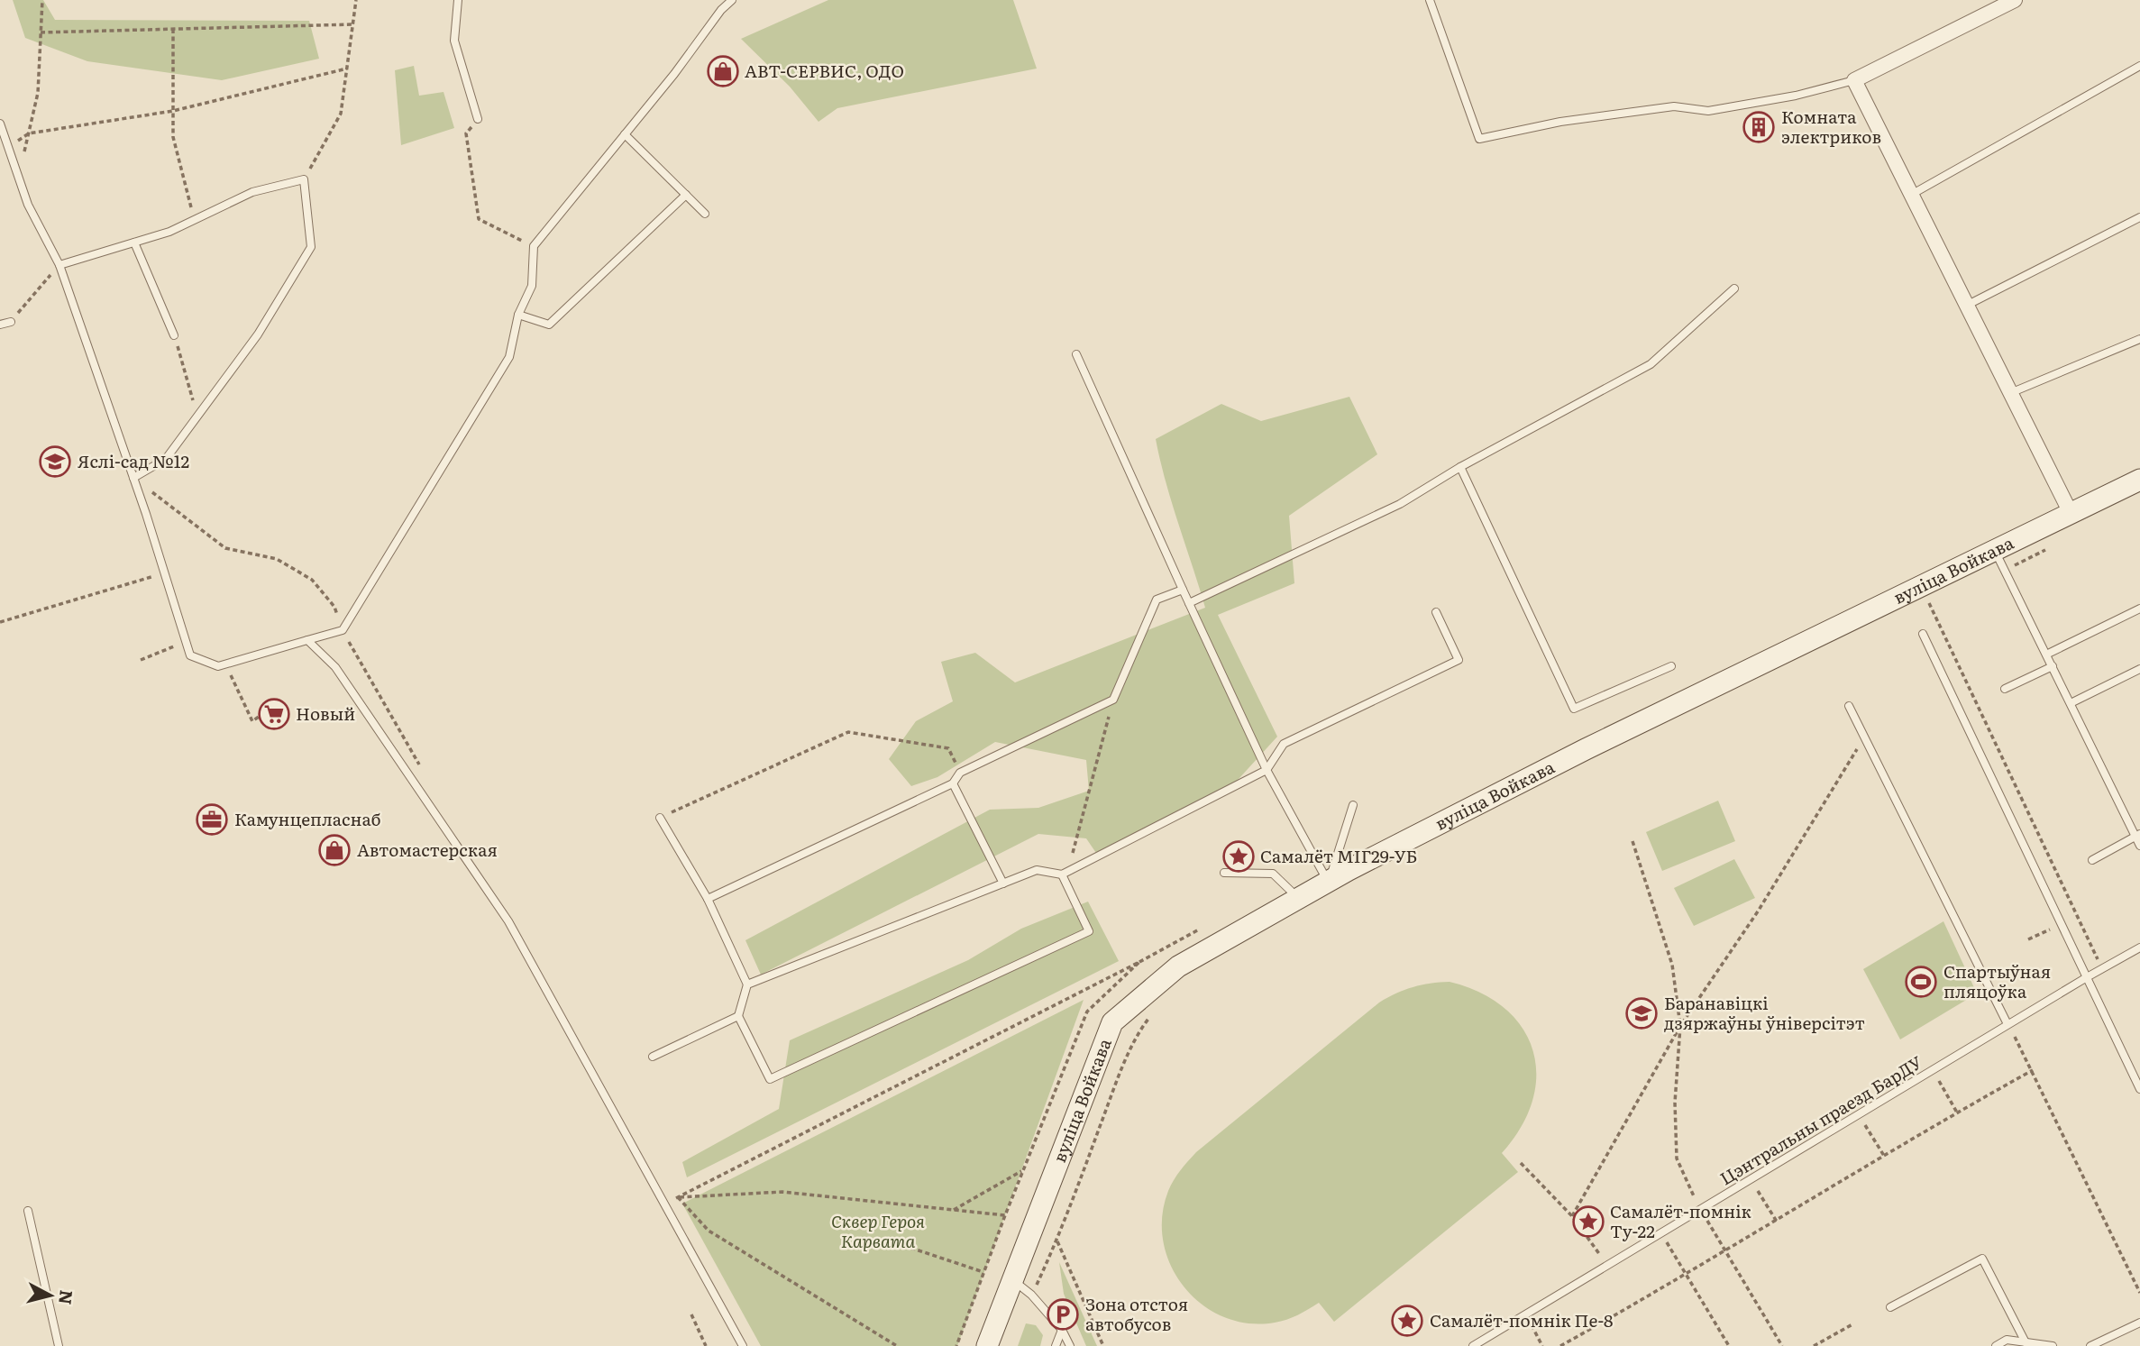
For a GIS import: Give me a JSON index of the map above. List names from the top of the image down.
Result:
{
  "streets": {
    "main road": ["вуліца Войкава"],
    "lane": ["Цэнтральны праезд БарДУ"]
  },
  "parks": ["Сквер Героя Карвата"],
  "places": {
    "shop": ["АВТ-СЕРВИС, ОДО", "Автомастерская"],
    "building": ["Комната электриков"],
    "school or university": ["Яслі-сад №12", "Баранавіцкі дзяржаўны ўніверсітэт"],
    "supermarket": ["Новый"],
    "office": ["Камунцепласнаб"],
    "place": ["Самалёт МІГ29-УБ", "Самалёт-помнік Ту-22", "Самалёт-помнік Пе-8"],
    "sports": ["Спартыўная пляцоўка"],
    "parking": ["Зона отстоя автобусов"]
  },
  "north": "right"
}
